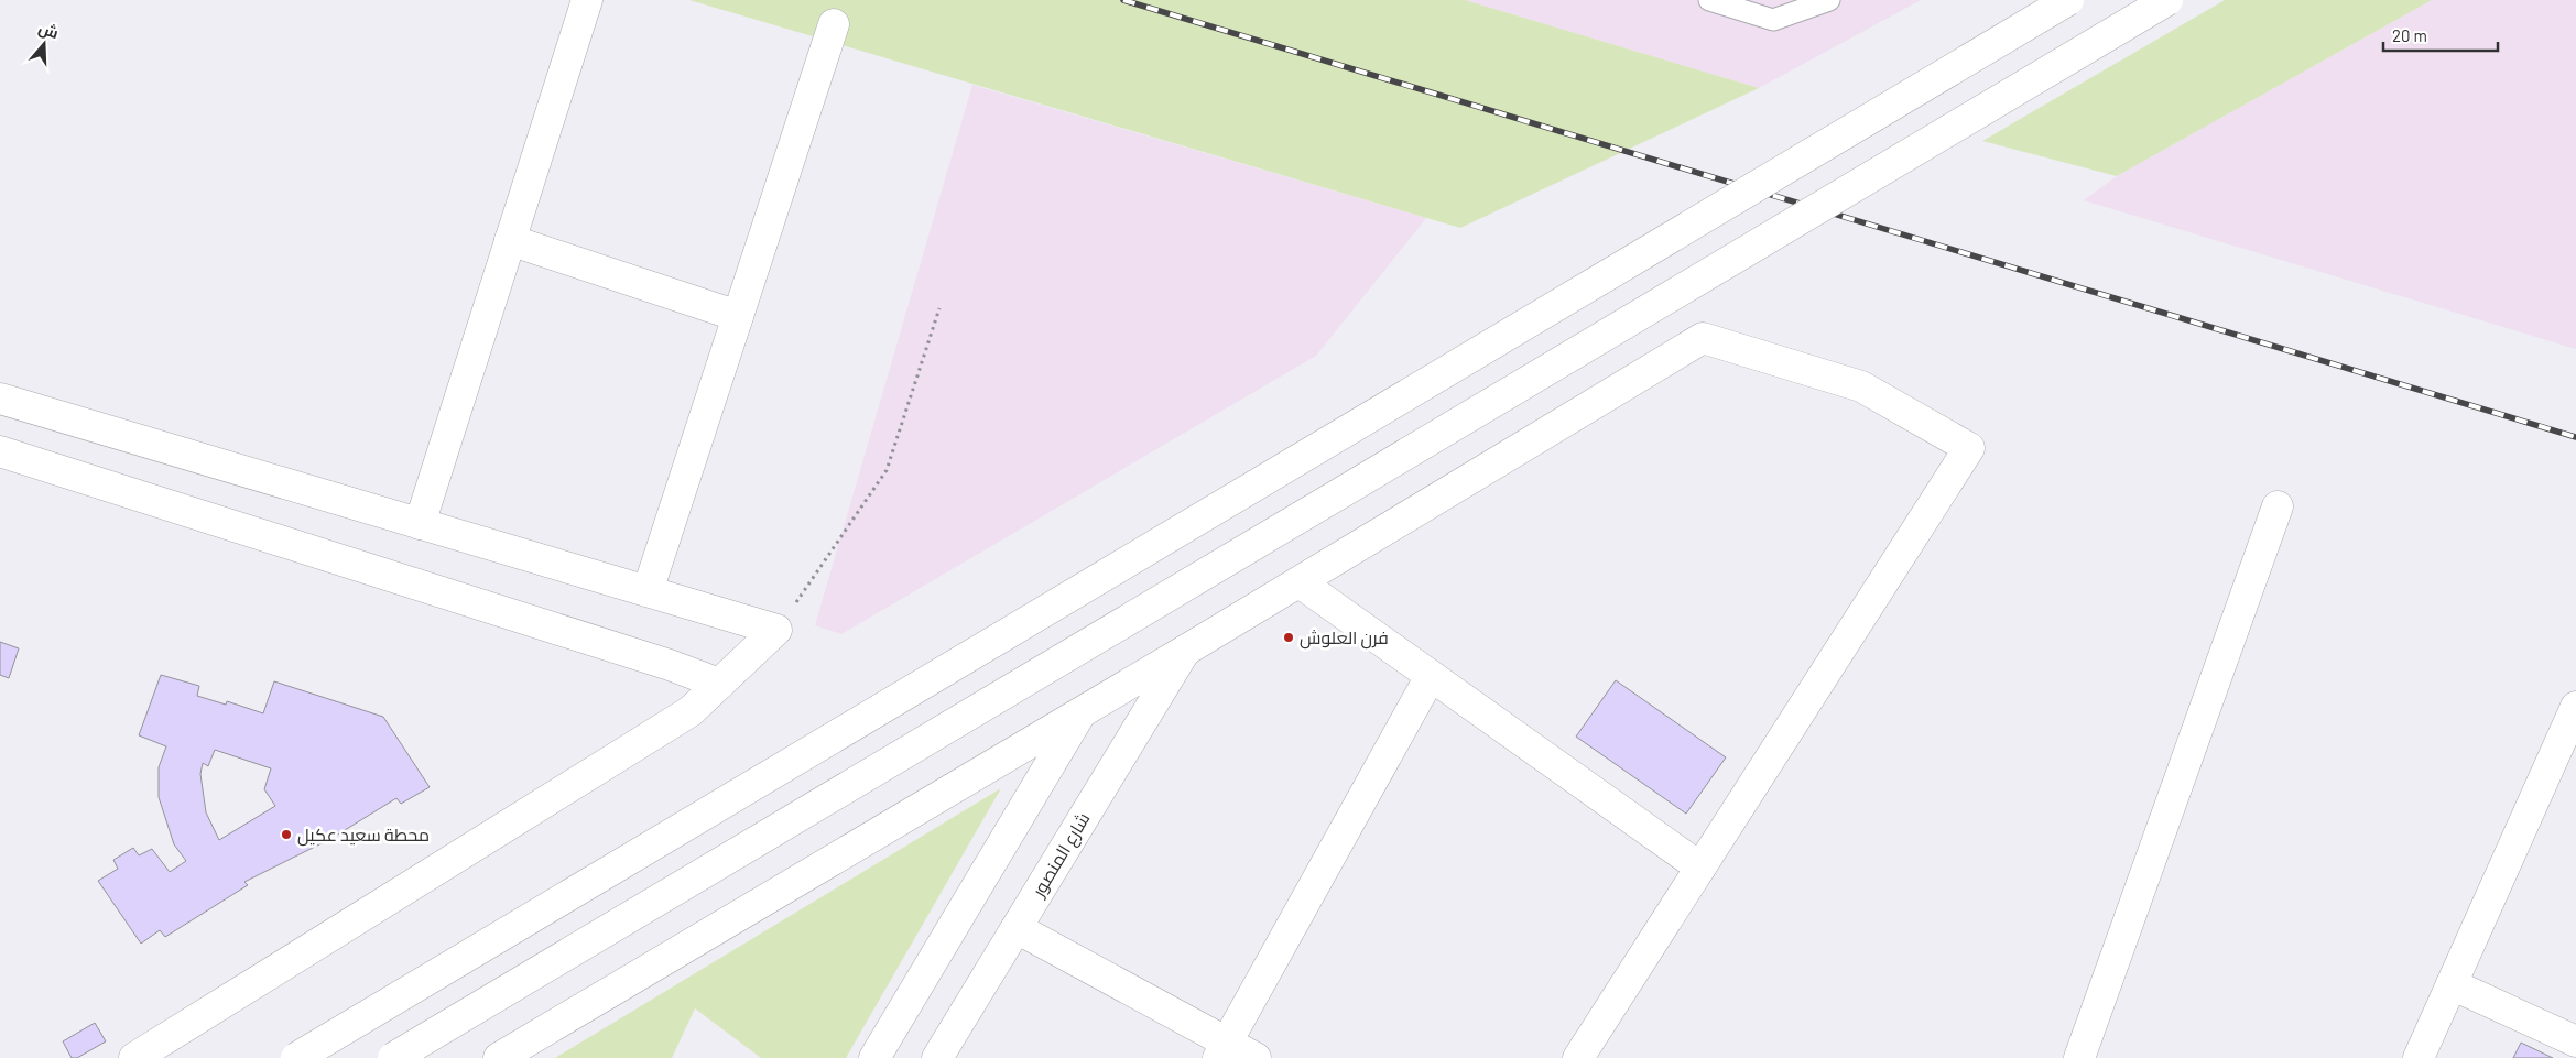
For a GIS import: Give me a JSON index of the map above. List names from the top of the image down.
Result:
{
  "streets": {
    "street": ["شارع المنصور"]
  },
  "places": ["فرن العلوش", "محطة سعيد عكيل"],
  "scale_bar": "20 m",
  "north": "top"
}
